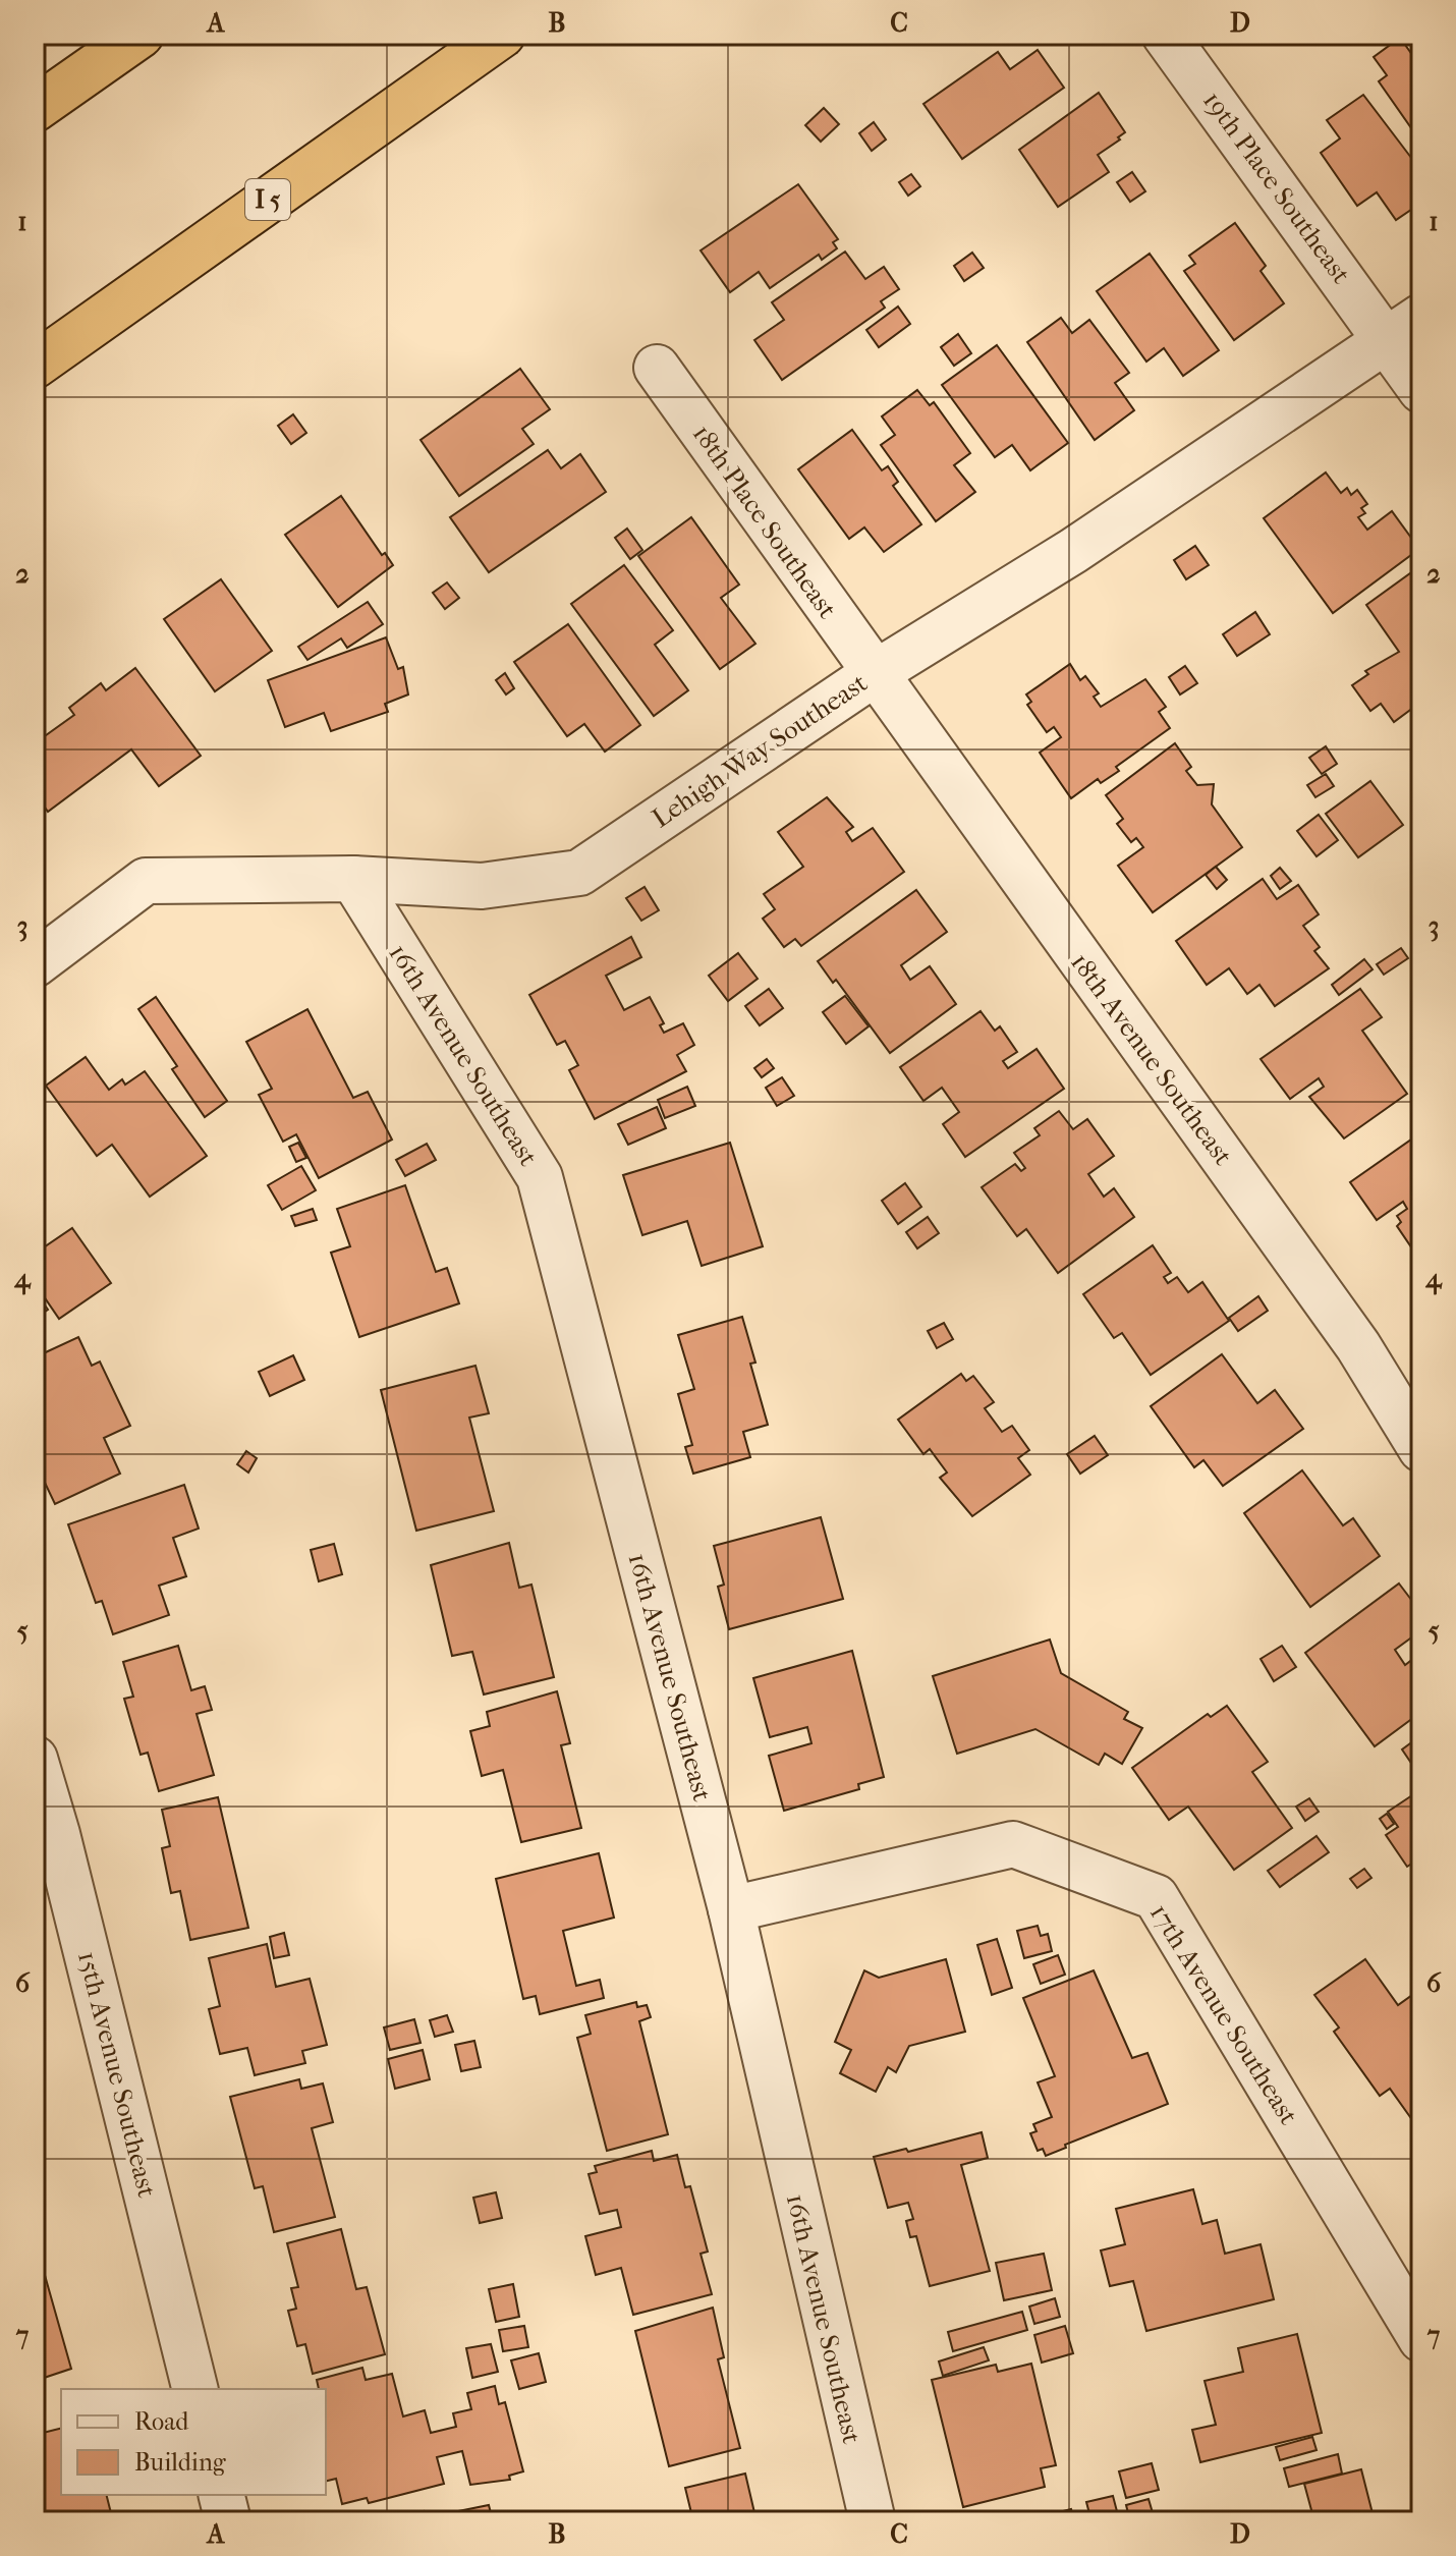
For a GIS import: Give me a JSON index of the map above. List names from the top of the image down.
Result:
{
  "streets": {
    "highway": ["I 5"],
    "street": [
      "19th Place Southeast",
      "18th Place Southeast",
      "Lehigh Way Southeast",
      "16th Avenue Southeast",
      "18th Avenue Southeast",
      "17th Avenue Southeast",
      "15th Avenue Southeast"
    ]
  },
  "crossings": [
    ["19th Place Southeast", "Lehigh Way Southeast"],
    ["18th Place Southeast", "Lehigh Way Southeast"],
    ["18th Place Southeast", "18th Avenue Southeast"],
    ["Lehigh Way Southeast", "16th Avenue Southeast"],
    ["Lehigh Way Southeast", "18th Avenue Southeast"],
    ["16th Avenue Southeast", "17th Avenue Southeast"]
  ],
  "legend": ["Road", "Building"],
  "grid": {
    "columns": [
      "A",
      "B",
      "C",
      "D"
    ],
    "rows": [
      "1",
      "2",
      "3",
      "4",
      "5",
      "6",
      "7"
    ]
  }
}
